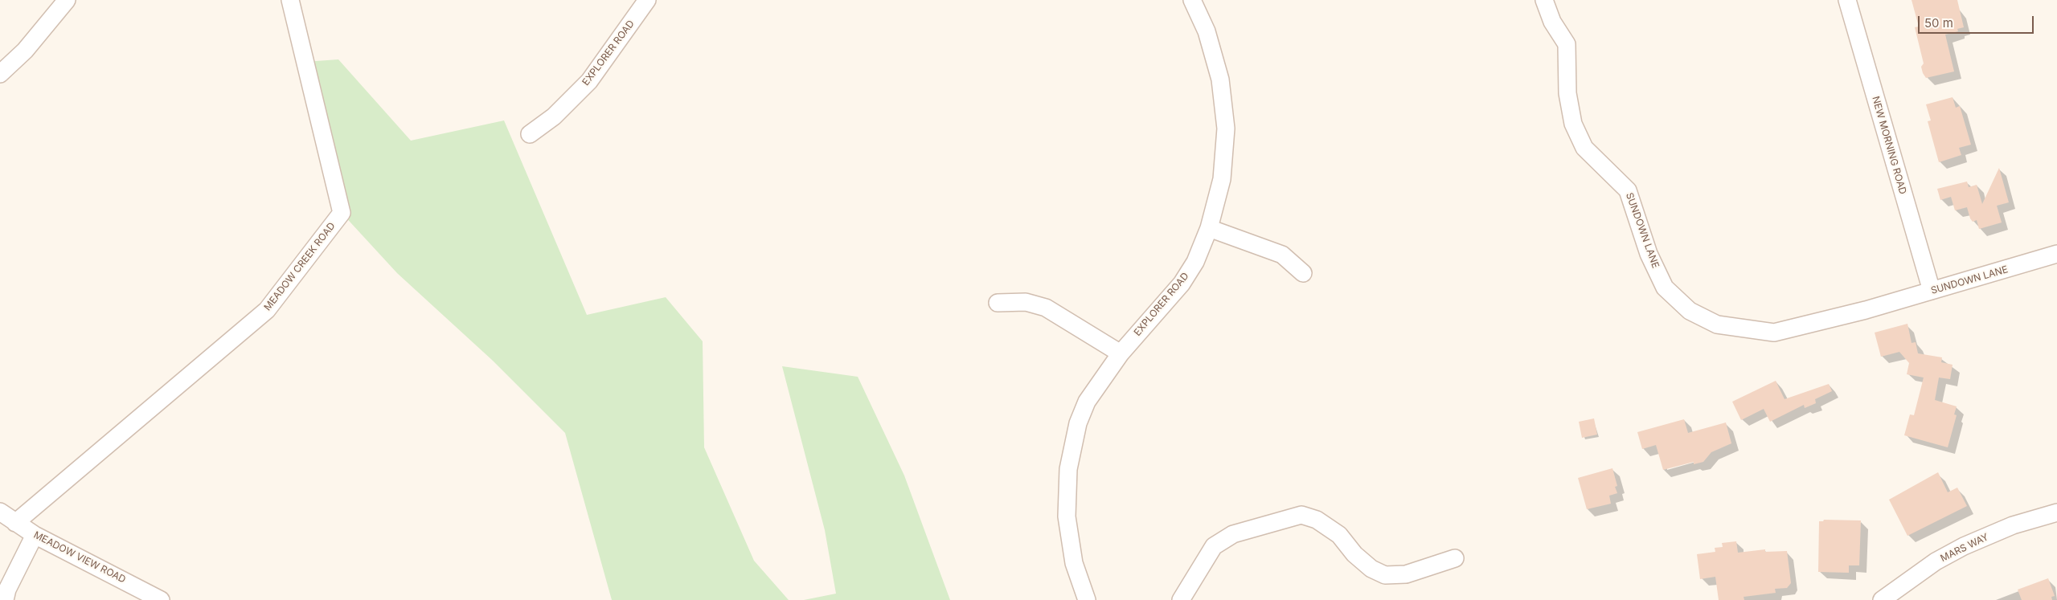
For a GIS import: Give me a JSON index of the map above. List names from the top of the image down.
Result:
{
  "streets": {
    "street": [
      "EXPLORER ROAD",
      "NEW MORNING ROAD",
      "SUNDOWN LANE",
      "MEADOW CREEK ROAD",
      "MARS WAY",
      "MEADOW VIEW ROAD"
    ]
  },
  "crossings": [
    ["NEW MORNING ROAD", "SUNDOWN LANE"],
    ["MEADOW CREEK ROAD", "MEADOW VIEW ROAD"]
  ],
  "scale_bar": "50 m"
}
